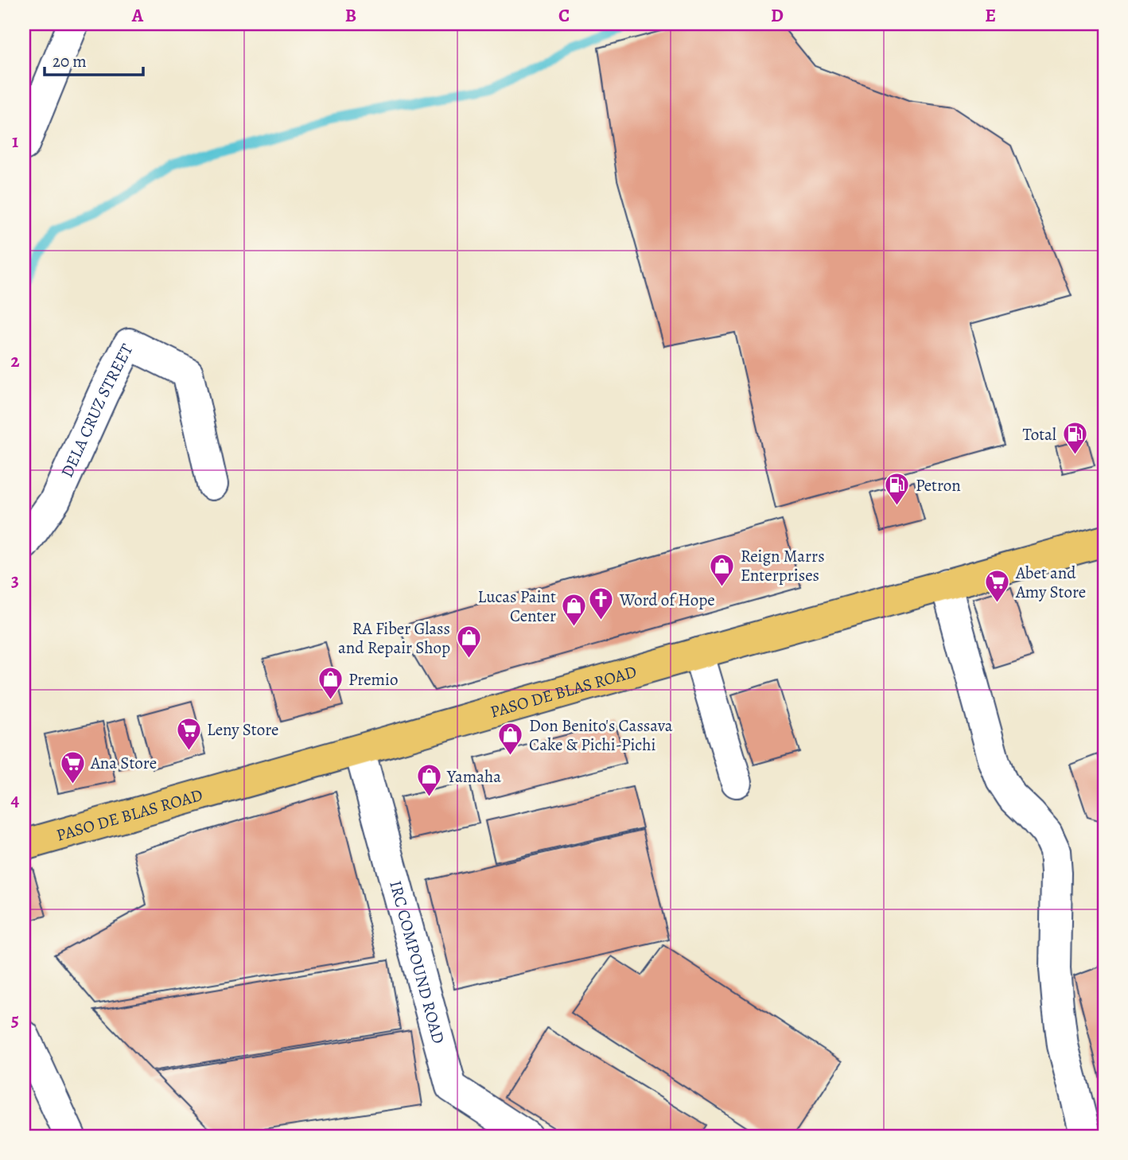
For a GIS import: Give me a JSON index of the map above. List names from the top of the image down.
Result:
{
  "streets": {
    "main road": ["PASO DE BLAS ROAD"],
    "street": ["DELA CRUZ STREET", "IRC COMPOUND ROAD"]
  },
  "crossings": [
    ["PASO DE BLAS ROAD", "IRC COMPOUND ROAD"]
  ],
  "places": {
    "fuel station": ["Total", "Petron"],
    "shop": [
      "Reign Marrs Enterprises",
      "Lucas Paint Center",
      "RA Fiber Glass and Repair Shop",
      "Premio",
      "Don Benito's Cassava Cake & Pichi-Pichi",
      "Yamaha"
    ],
    "supermarket": ["Abet and Amy Store", "Leny Store", "Ana Store"],
    "church": ["Word of Hope"]
  },
  "scale_bar": "20 m",
  "grid": {
    "columns": [
      "A",
      "B",
      "C",
      "D",
      "E"
    ],
    "rows": [
      "1",
      "2",
      "3",
      "4",
      "5"
    ]
  }
}
